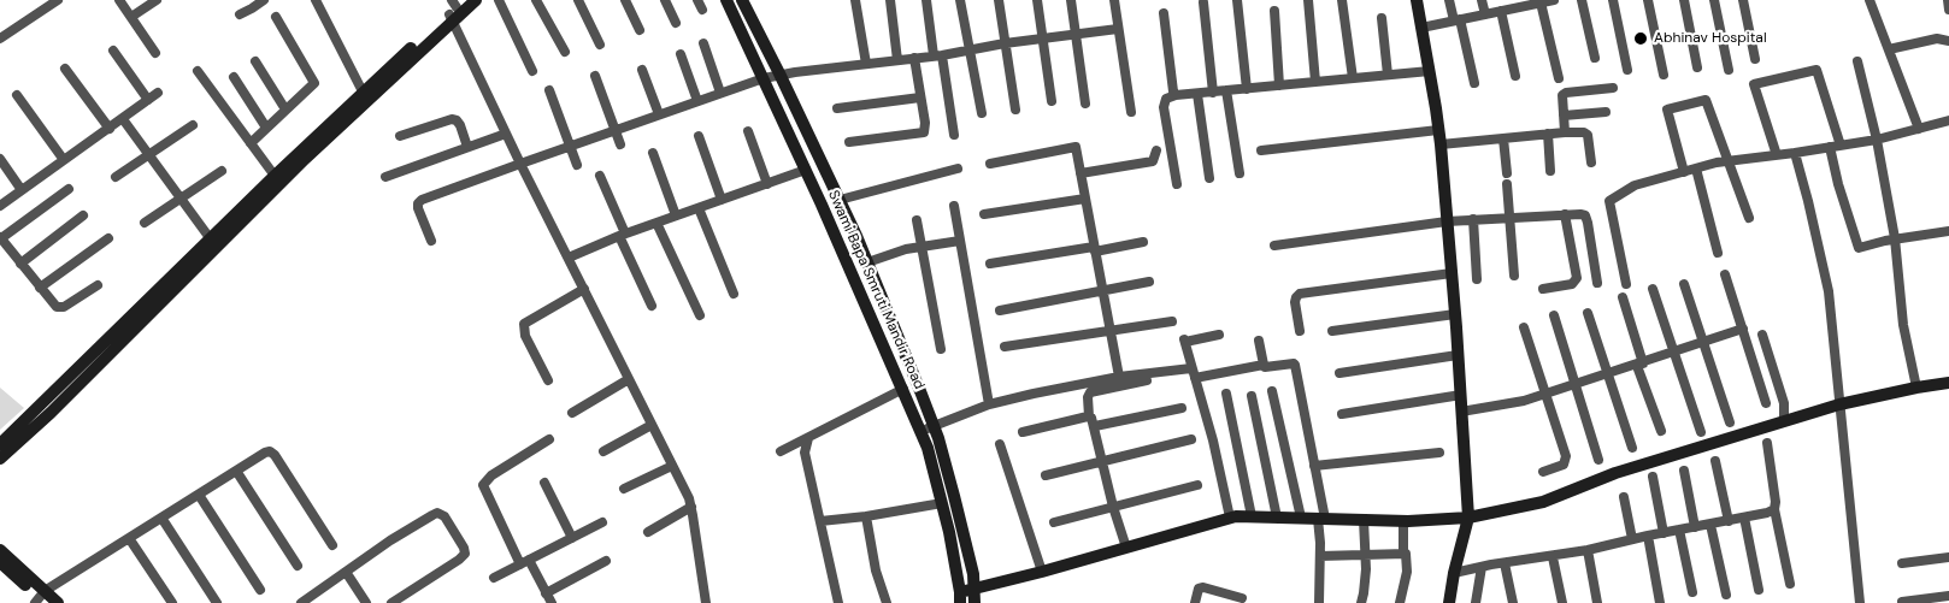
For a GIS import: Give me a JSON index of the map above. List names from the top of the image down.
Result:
{
  "streets": {
    "street": ["Swami Bapa Smruti Mandir Road"]
  },
  "places": ["Abhinav Hospital"]
}
